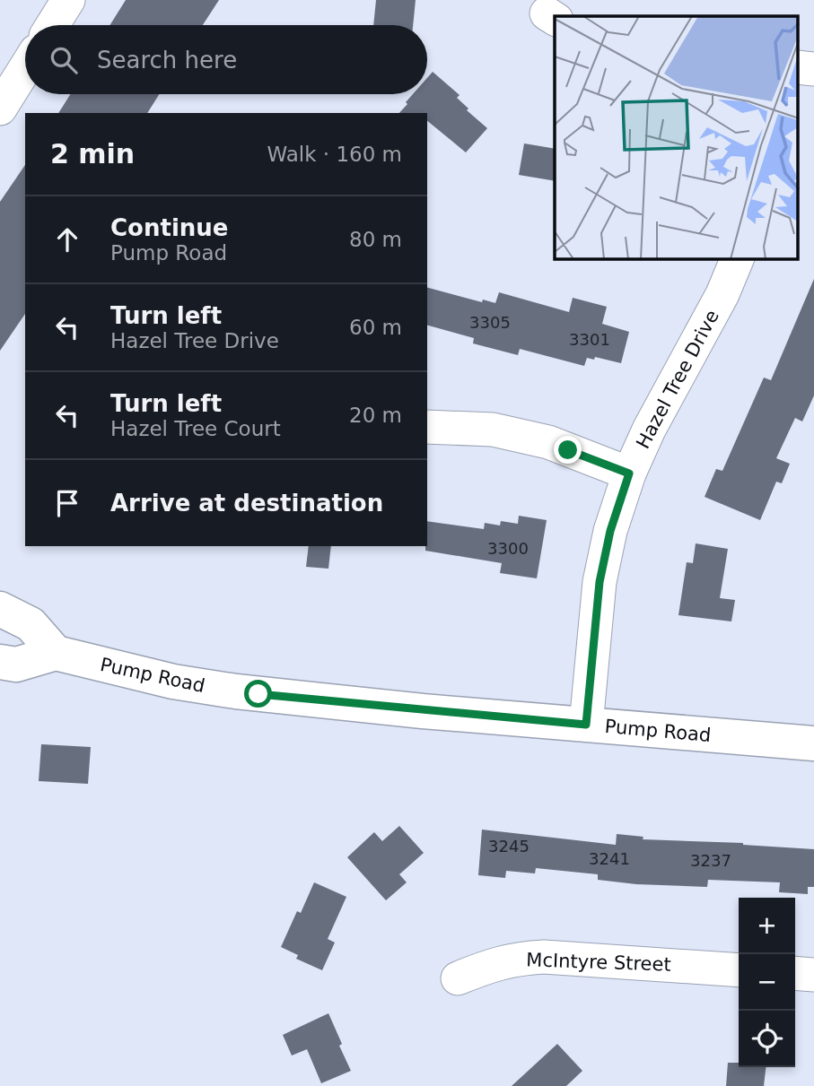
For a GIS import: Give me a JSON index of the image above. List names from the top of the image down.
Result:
{
  "streets": {
    "main road": ["Pump Road"],
    "street": ["Hazel Tree Drive", "McIntyre Street"]
  },
  "crossings": [
    ["Hazel Tree Drive", "Pump Road"]
  ],
  "house_numbers": [
    "3305",
    "3301",
    "3300",
    "3245",
    "3241",
    "3237"
  ],
  "page": {
    "search": "Search here",
    "heading": ["2 min", "Walk · 160 m"],
    "list": [
      ["Continue", "Pump Road", "80 m"],
      ["Turn left", "Hazel Tree Drive", "60 m"],
      ["Turn left", "Hazel Tree Court", "20 m"],
      "Arrive at destination"
    ],
    "map_buttons": ["+", "−"]
  }
}
